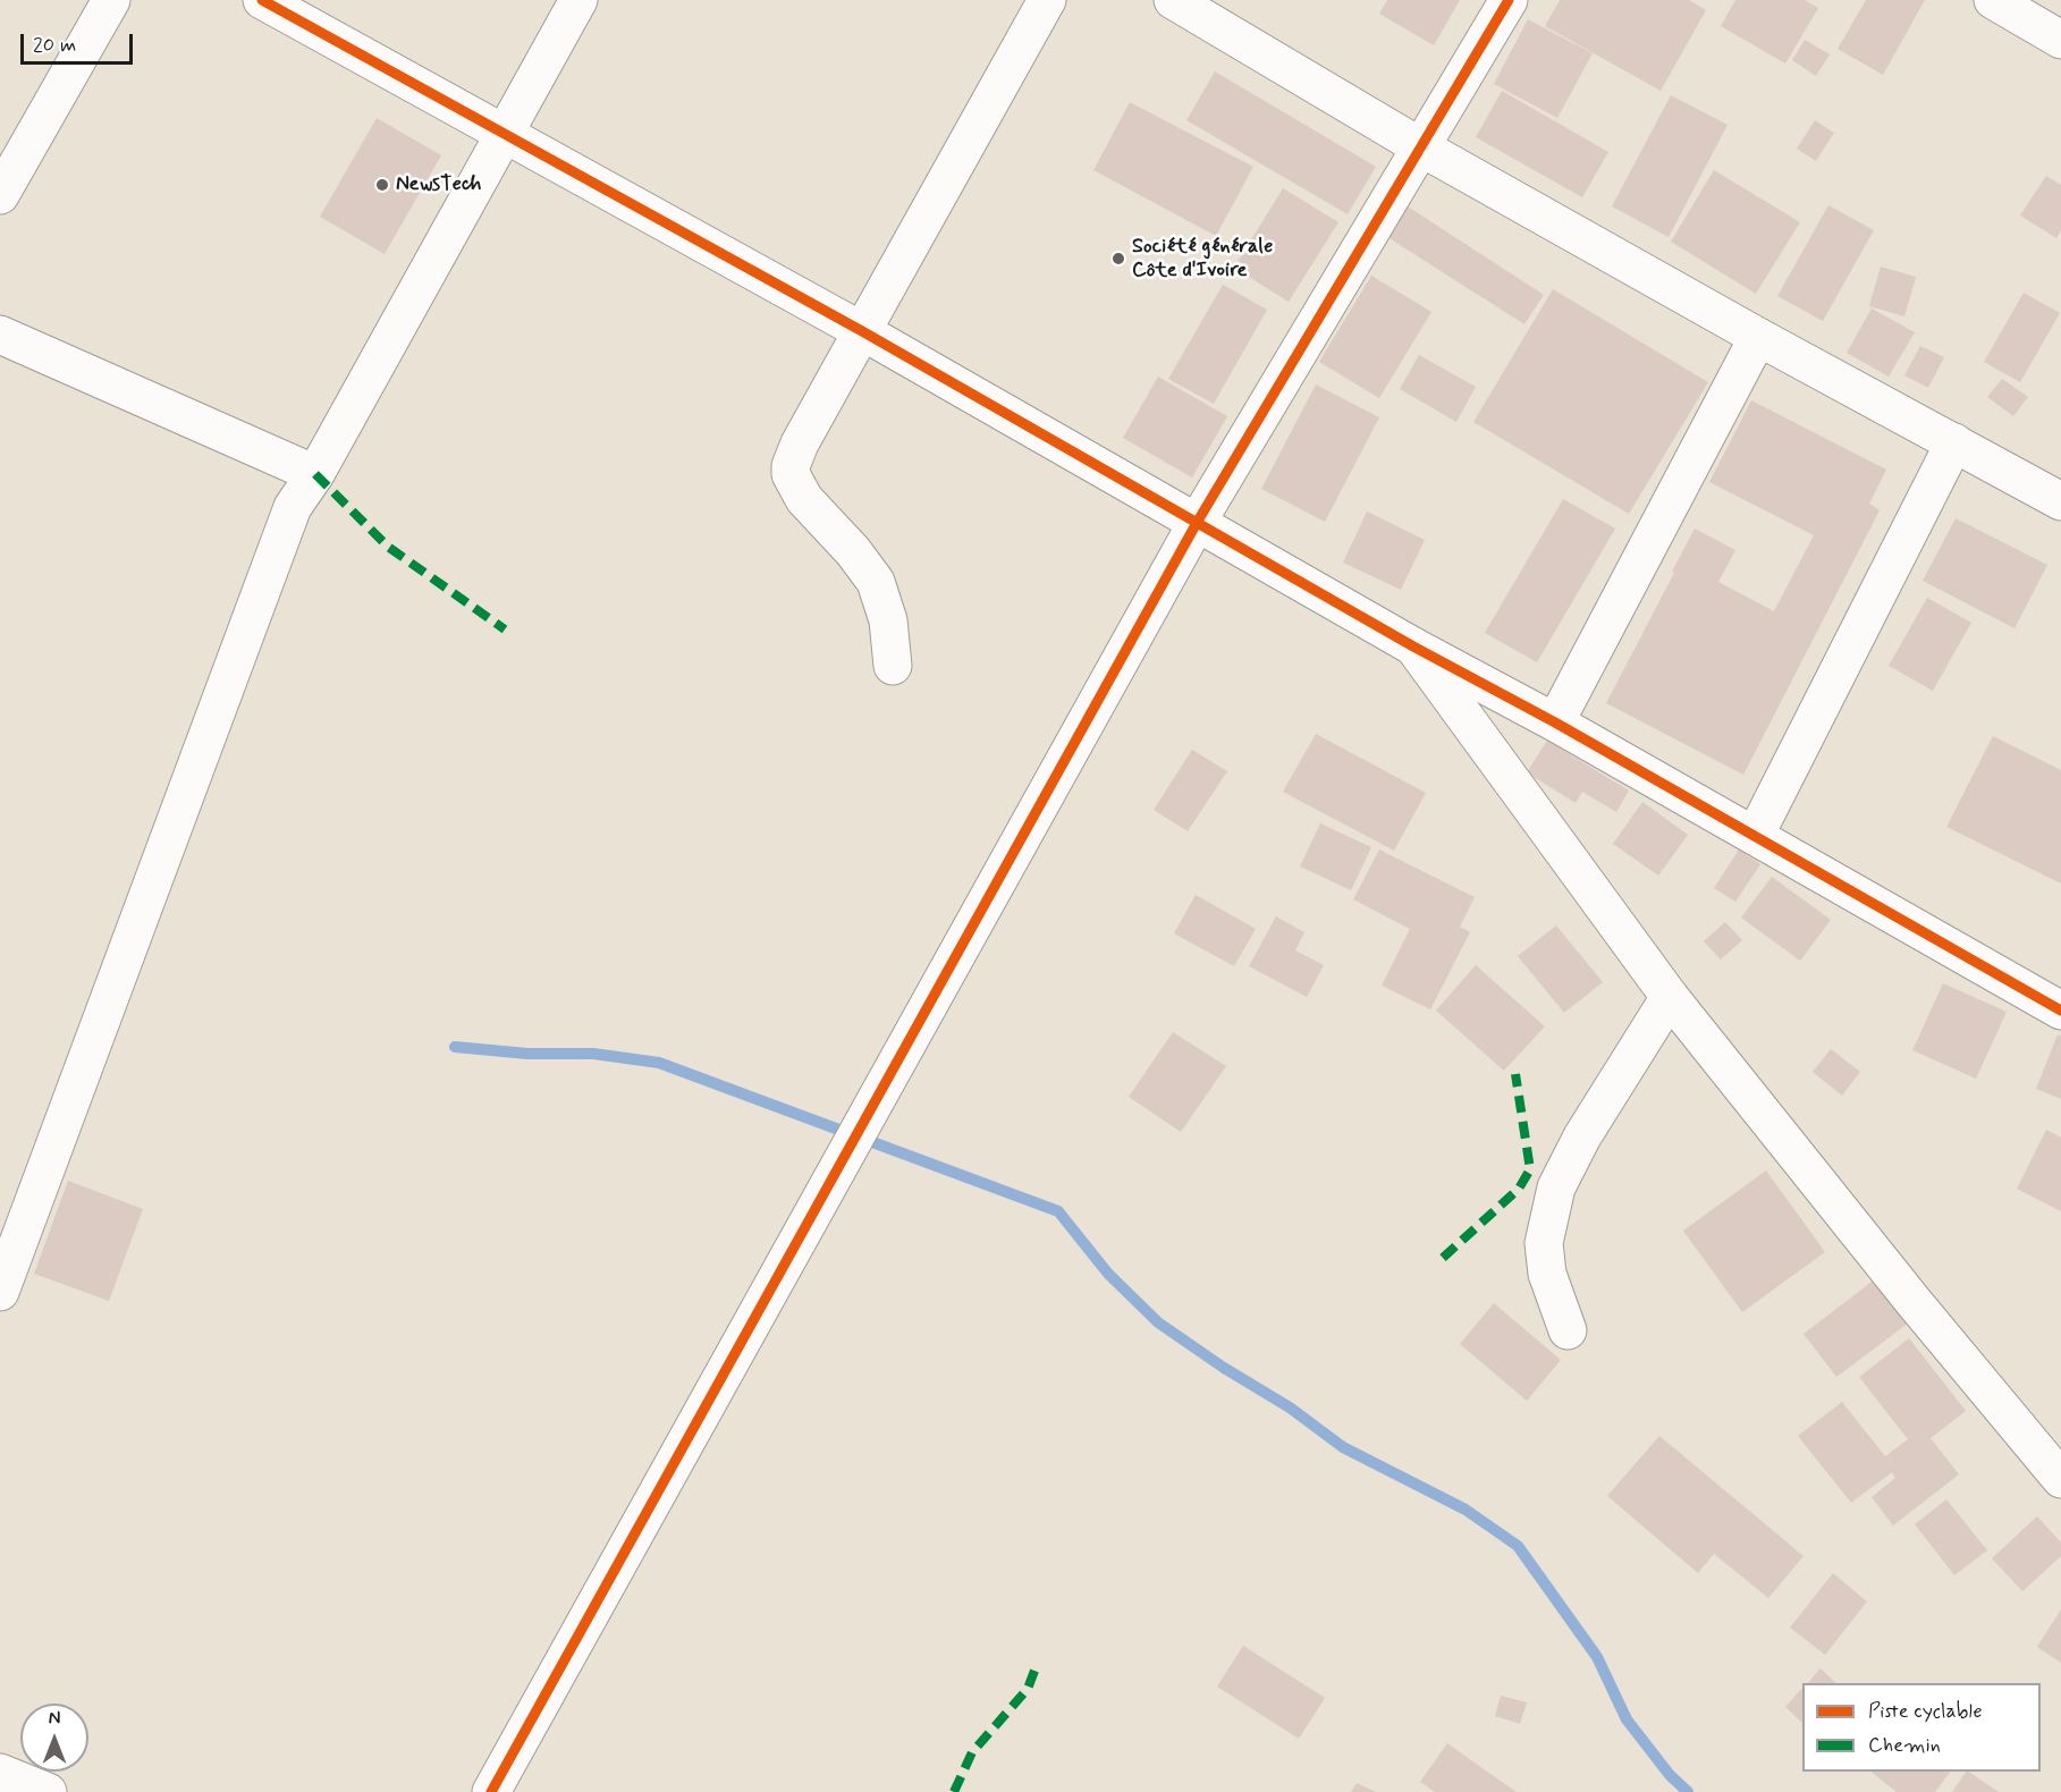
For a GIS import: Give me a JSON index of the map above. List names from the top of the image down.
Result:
{
  "places": ["NewsTech", "Société générale Côte d'Ivoire"],
  "legend": ["Piste cyclable", "Chemin"],
  "scale_bar": "20 m",
  "north": "top"
}
